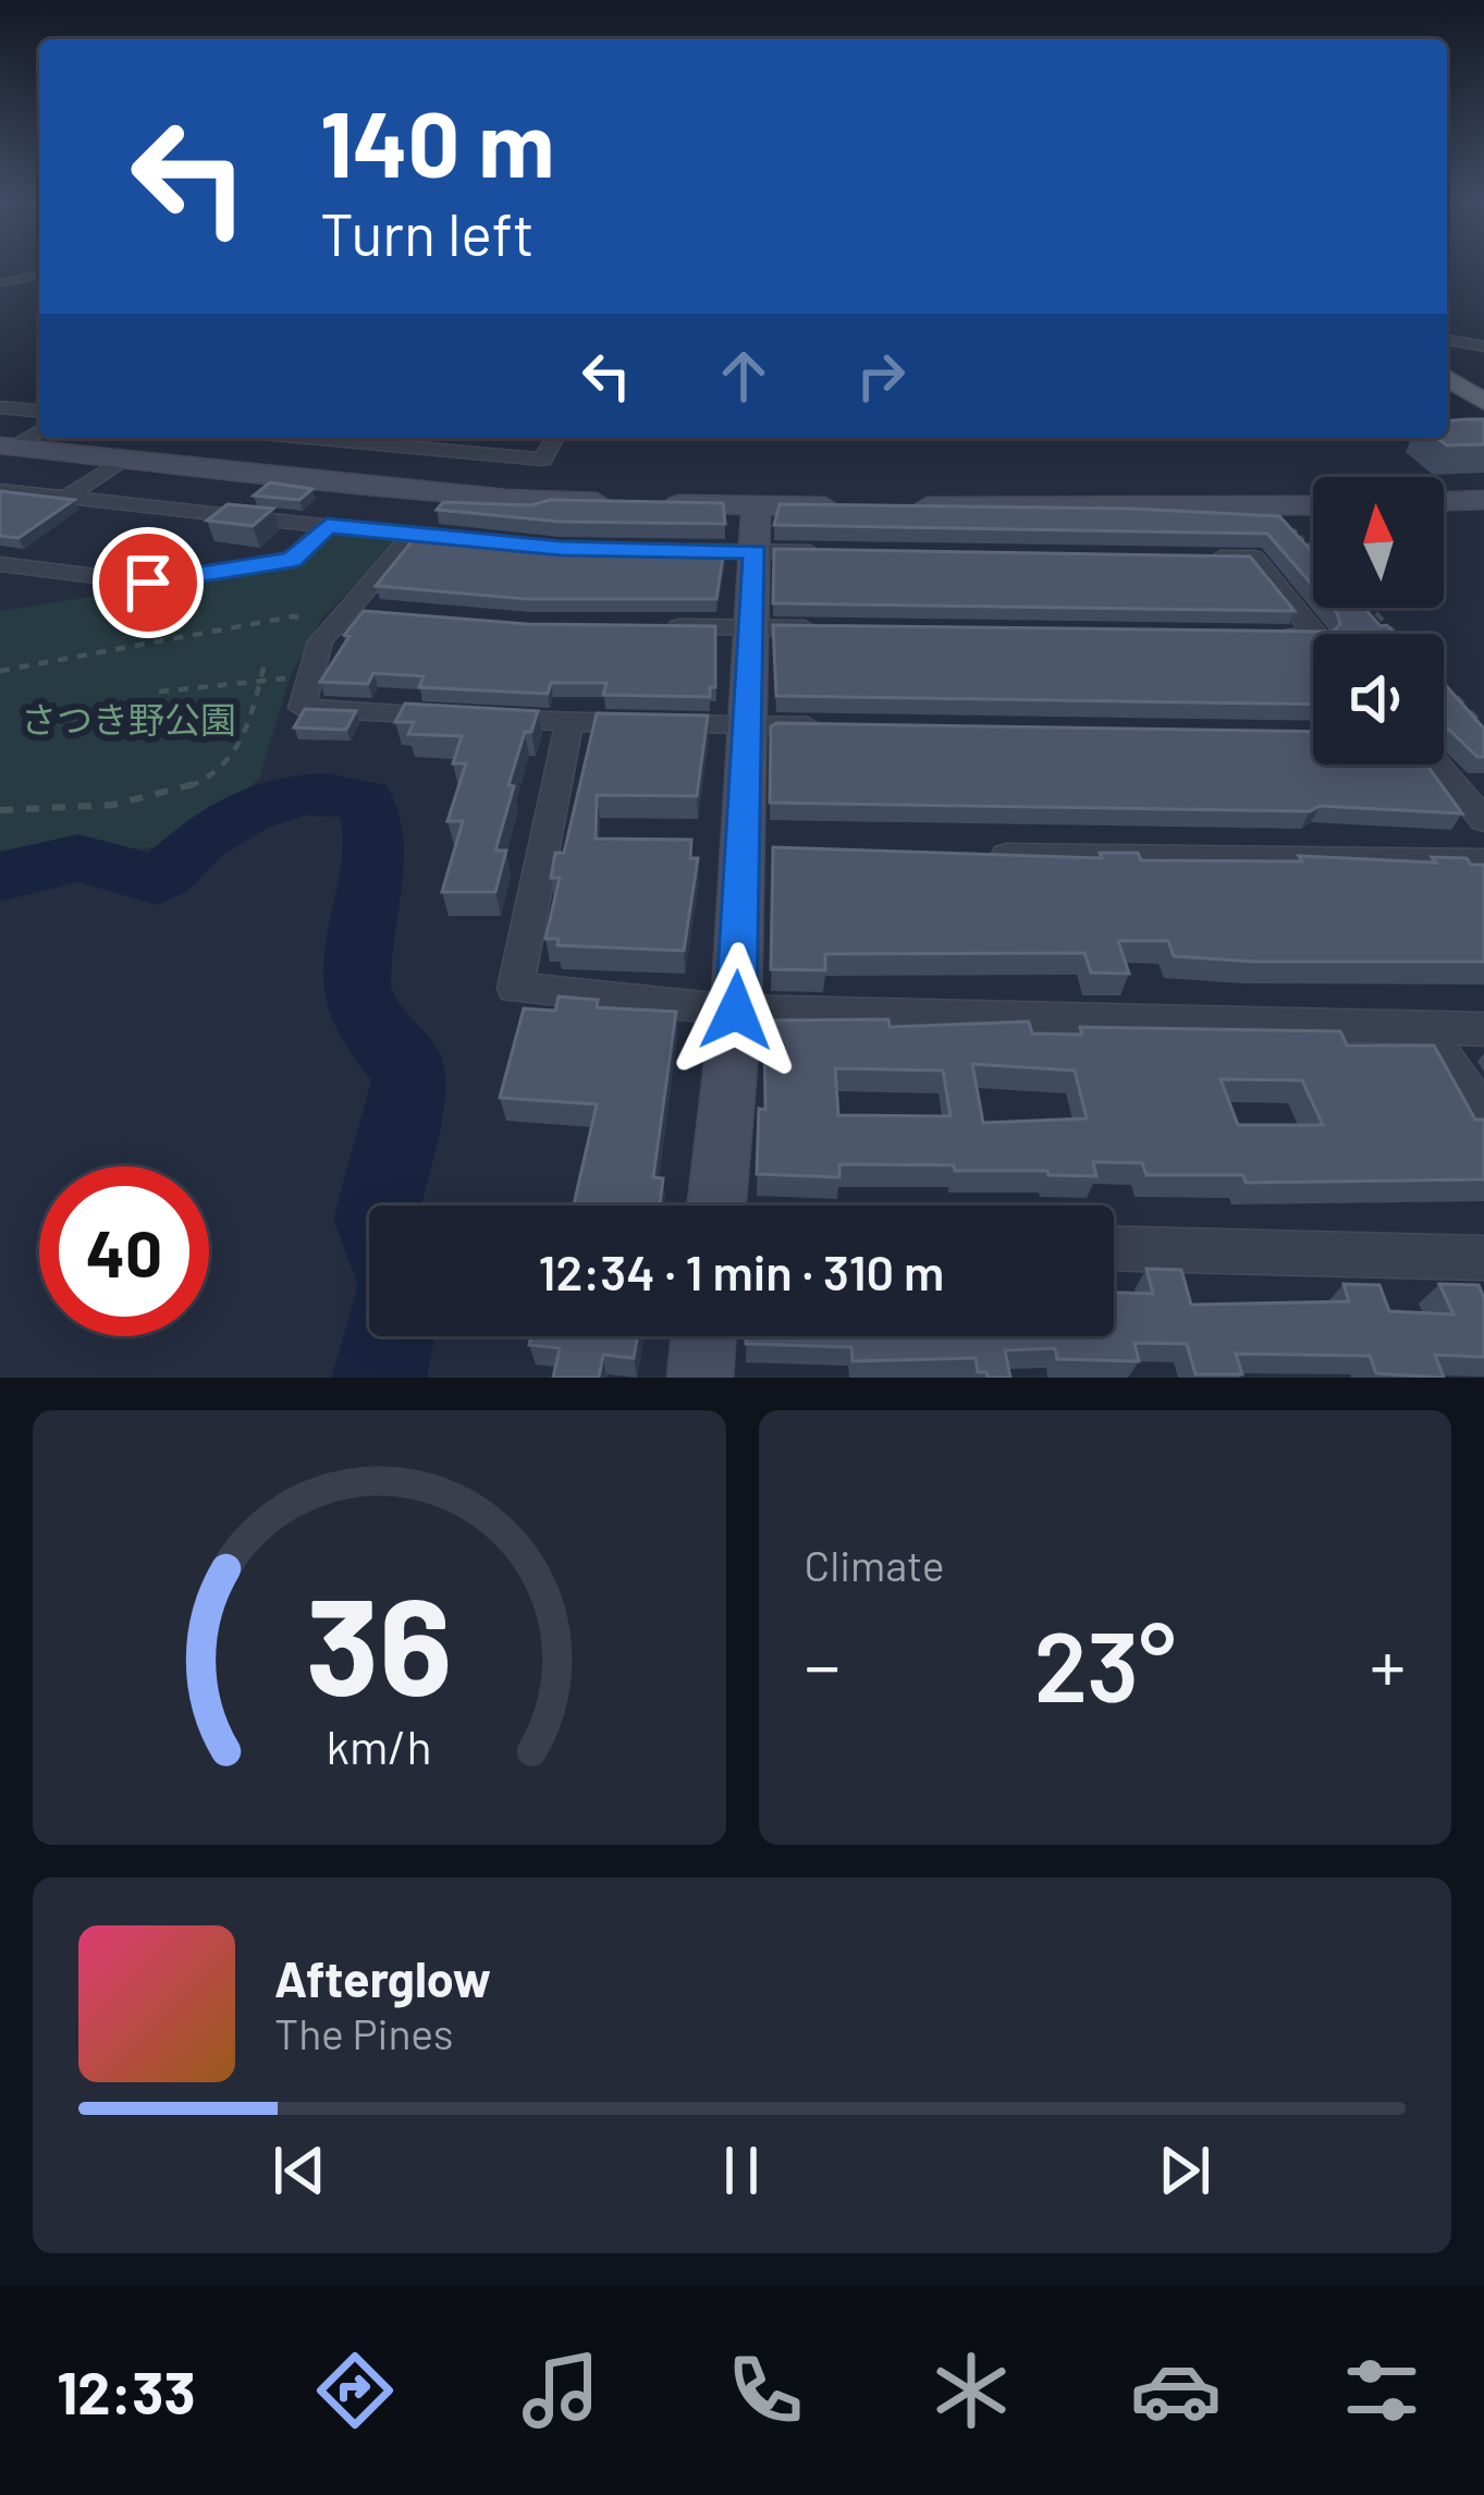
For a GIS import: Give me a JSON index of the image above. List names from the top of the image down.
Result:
{
  "parks": ["さつき野公園"],
  "north": "top",
  "page": {
    "turn": ["140 m", "Turn left"],
    "limit": "40",
    "trip": "12:34 · 1 min · 310 m",
    "tile": "Climate",
    "heat": ["−", "23°", "+"],
    "song": ["Afterglow", "The Pines"],
    "tabs": "12:33",
    "gauge": ["36", "km/h"]
  }
}
